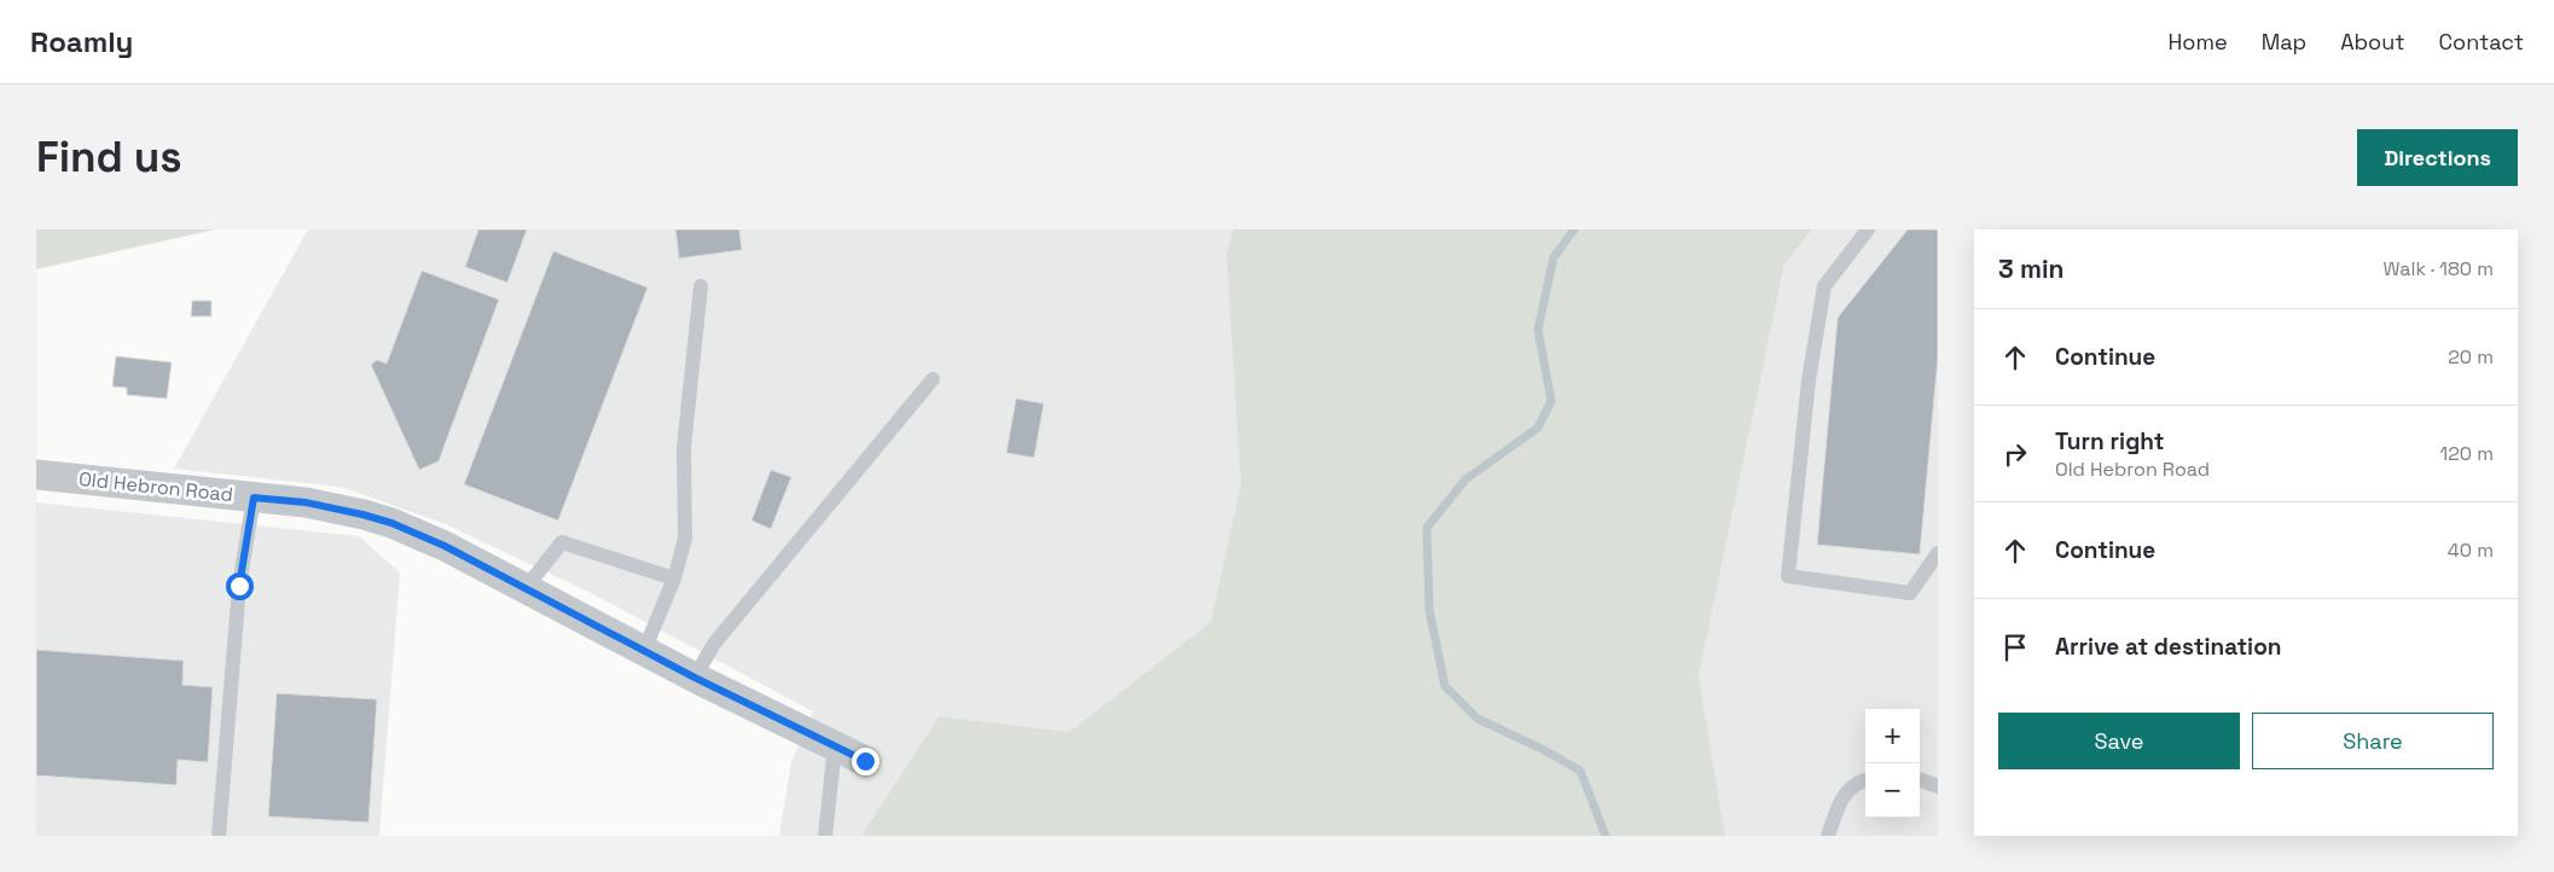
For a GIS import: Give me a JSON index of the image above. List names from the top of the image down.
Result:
{
  "streets": {
    "street": ["Old Hebron Road"]
  },
  "page": {
    "header": "Roamly",
    "nav": [
      "Home",
      "Map",
      "About",
      "Contact"
    ],
    "buttons": [
      "Directions",
      ["Save", "Share"]
    ],
    "title": "Find us",
    "heading": ["3 min", "Walk · 180 m"],
    "list": [
      ["Continue", "20 m"],
      ["Turn right", "Old Hebron Road", "120 m"],
      ["Continue", "40 m"],
      "Arrive at destination"
    ],
    "map_buttons": ["+", "−"]
  }
}
